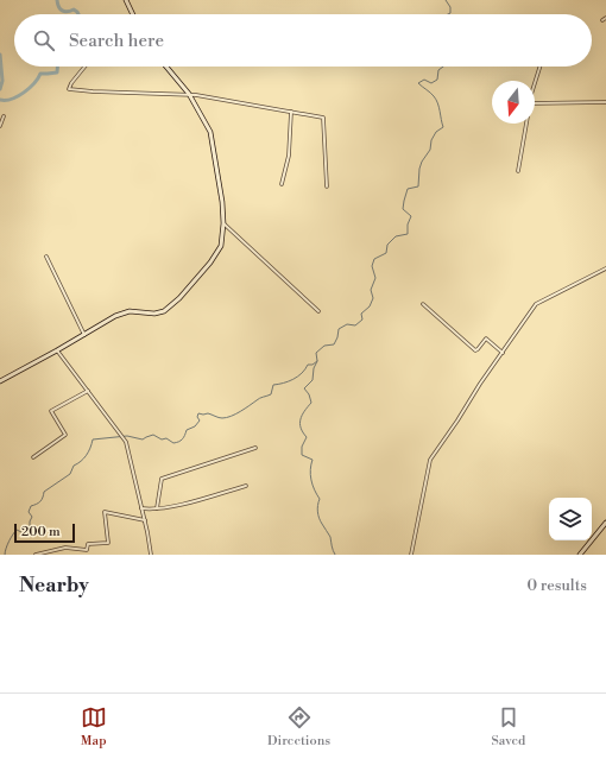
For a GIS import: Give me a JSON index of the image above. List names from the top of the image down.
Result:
{
  "scale_bar": "200 m",
  "north": "bottom",
  "page": {
    "search": "Search here",
    "scale": "200 m",
    "heading": ["Nearby", "0 results"],
    "nav": ["Map", "Directions", "Saved"]
  }
}
